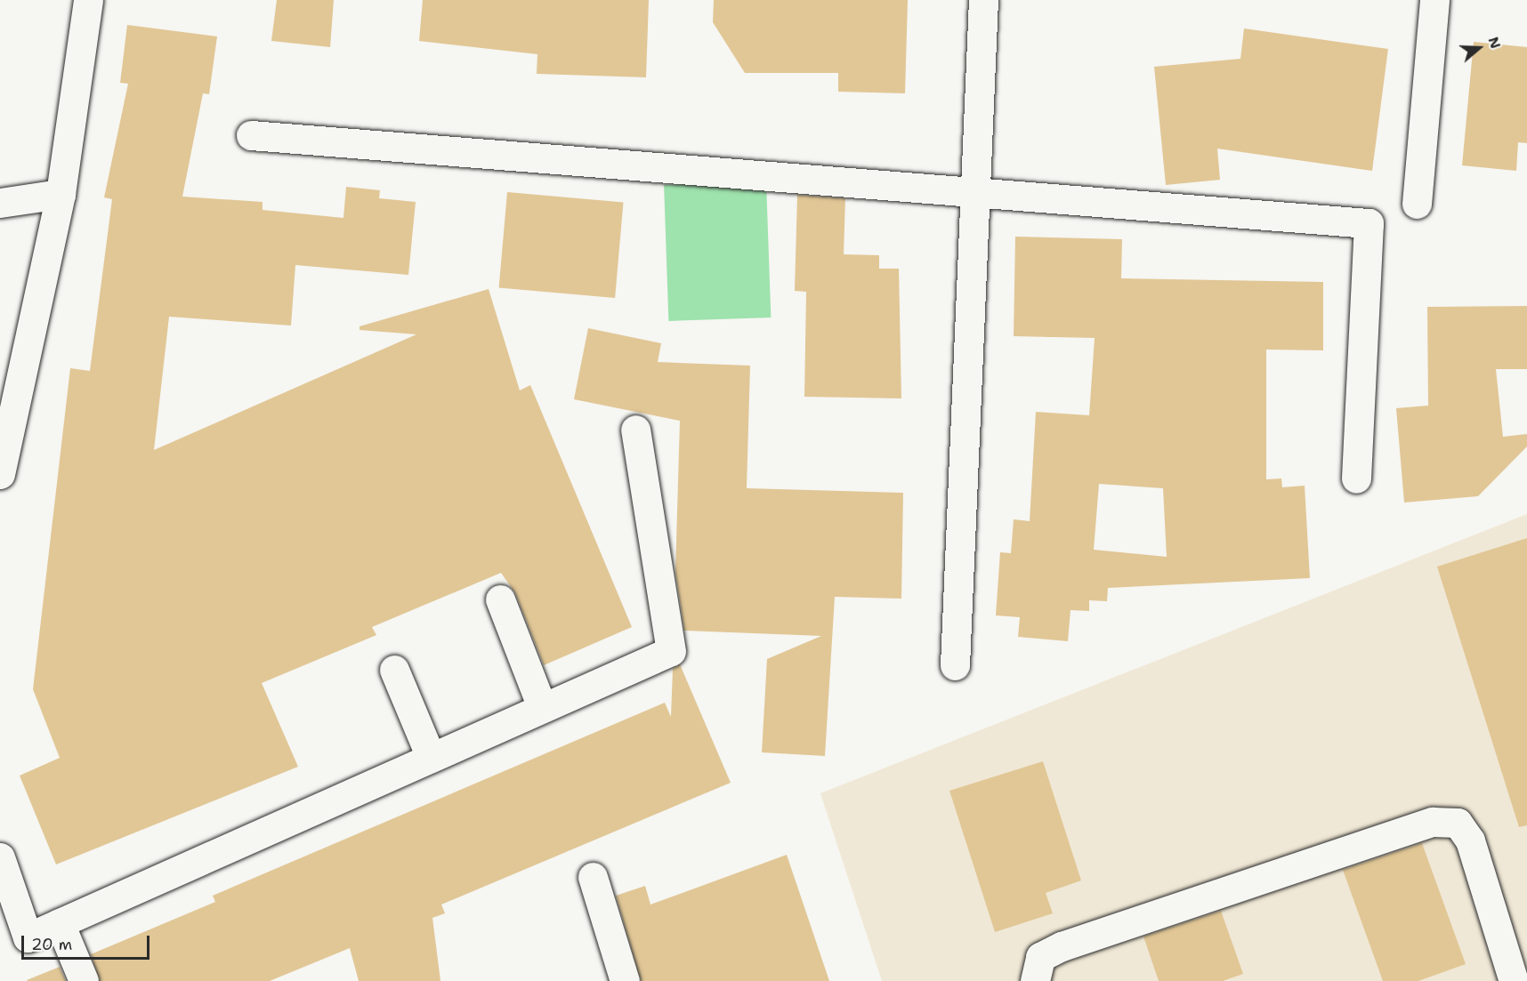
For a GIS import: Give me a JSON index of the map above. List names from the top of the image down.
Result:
{
  "scale_bar": "20 m",
  "north": "right"
}
